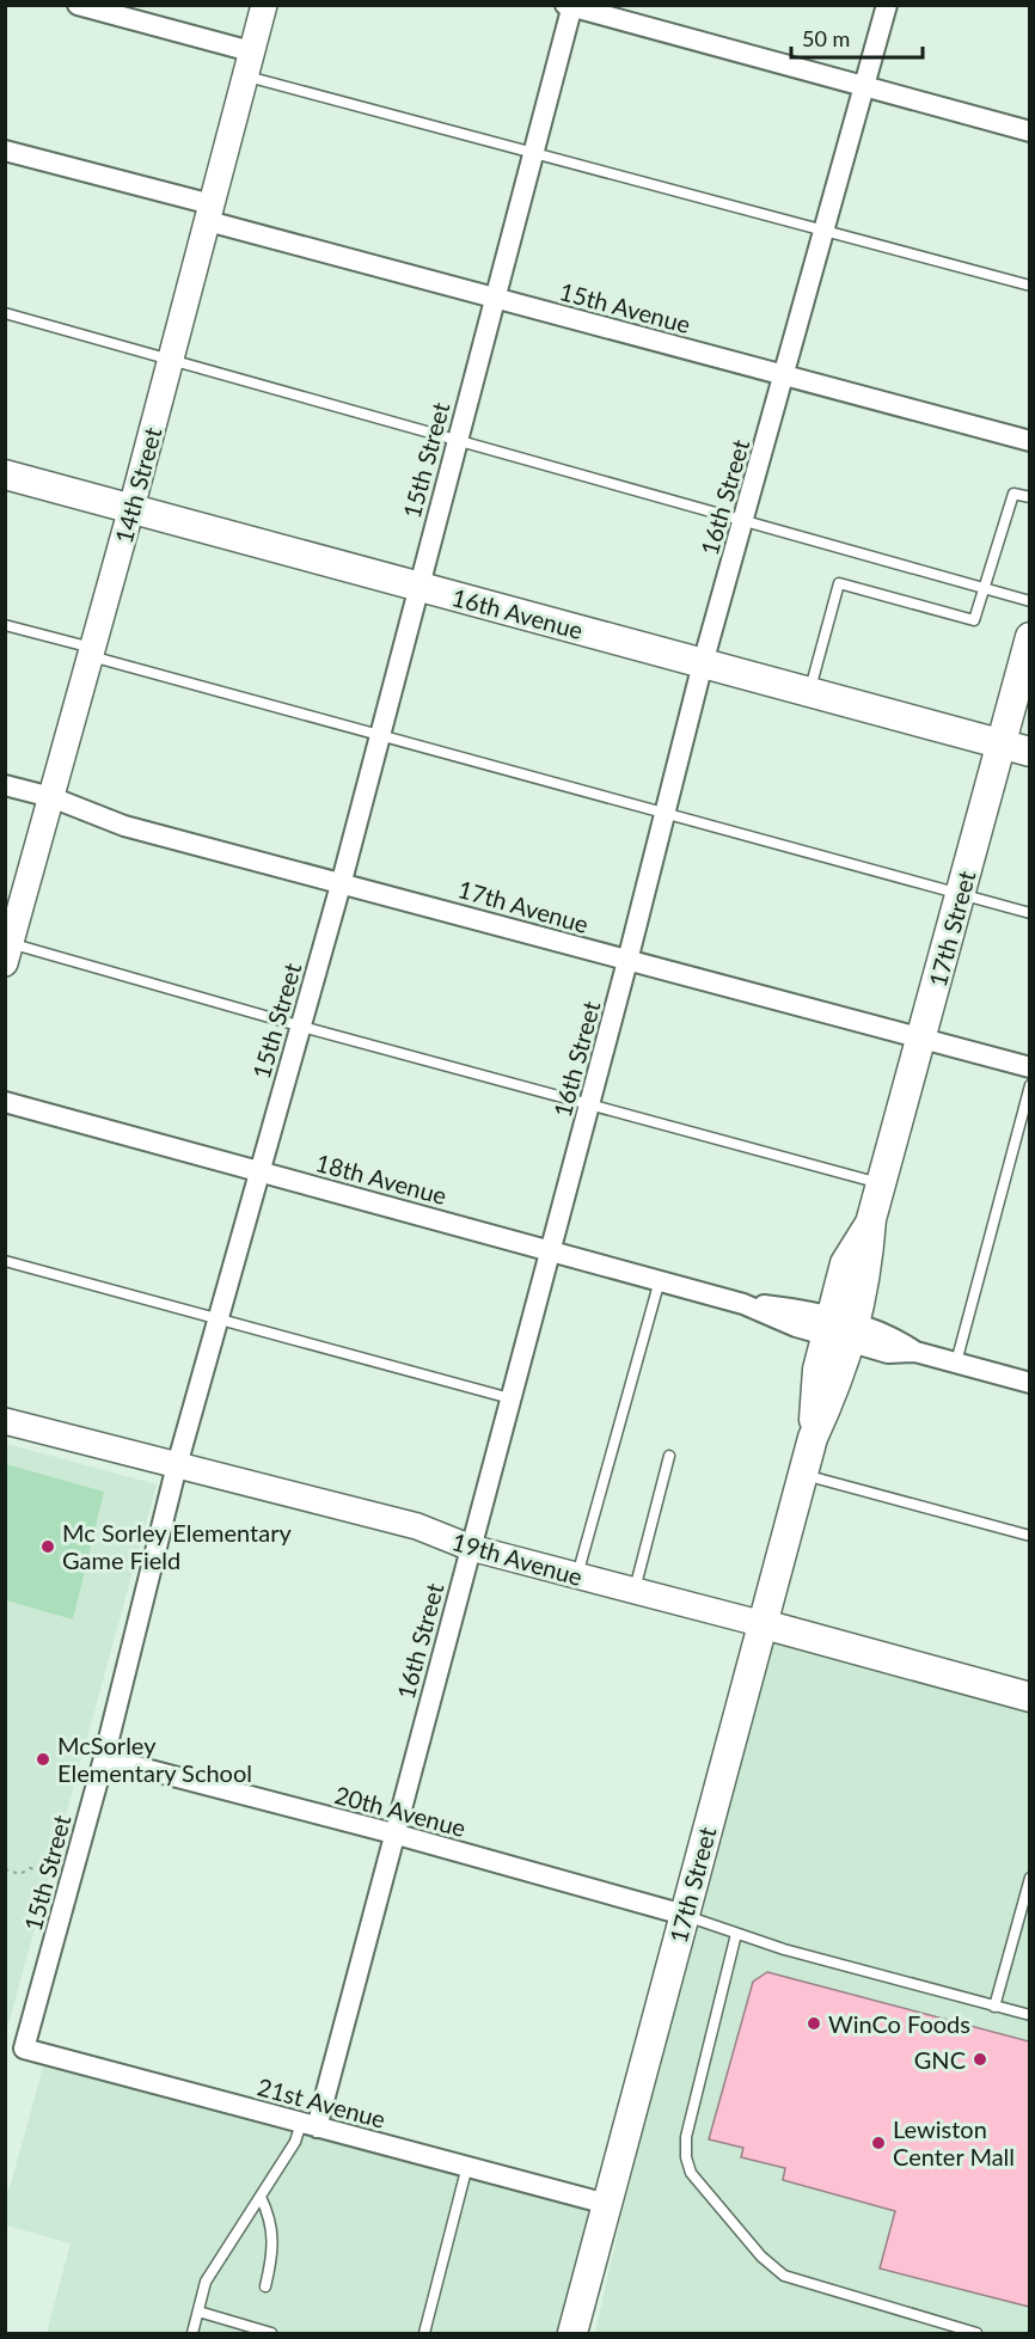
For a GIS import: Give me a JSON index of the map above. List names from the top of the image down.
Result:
{
  "streets": {
    "main road": ["16th Avenue", "17th Street", "19th Avenue"],
    "street": [
      "15th Avenue",
      "15th Street",
      "14th Street",
      "16th Street",
      "17th Avenue",
      "18th Avenue",
      "20th Avenue",
      "21st Avenue"
    ]
  },
  "crossings": [
    ["15th Avenue", "15th Street"],
    ["15th Avenue", "14th Street"],
    ["15th Avenue", "16th Street"],
    ["15th Street", "16th Avenue"],
    ["15th Street", "17th Avenue"],
    ["15th Street", "18th Avenue"],
    ["15th Street", "19th Avenue"],
    ["15th Street", "20th Avenue"],
    ["15th Street", "21st Avenue"],
    ["14th Street", "16th Avenue"],
    ["14th Street", "17th Avenue"],
    ["16th Street", "16th Avenue"],
    ["16th Street", "17th Avenue"],
    ["16th Street", "18th Avenue"],
    ["16th Street", "19th Avenue"],
    ["16th Street", "20th Avenue"],
    ["16th Street", "21st Avenue"],
    ["16th Avenue", "17th Street"],
    ["17th Avenue", "17th Street"],
    ["17th Street", "18th Avenue"],
    ["17th Street", "19th Avenue"],
    ["17th Street", "20th Avenue"],
    ["17th Street", "21st Avenue"]
  ],
  "places": [
    "Mc Sorley Elementary Game Field",
    "McSorley Elementary School",
    "WinCo Foods",
    "GNC",
    "Lewiston Center Mall"
  ],
  "scale_bar": "50 m"
}
